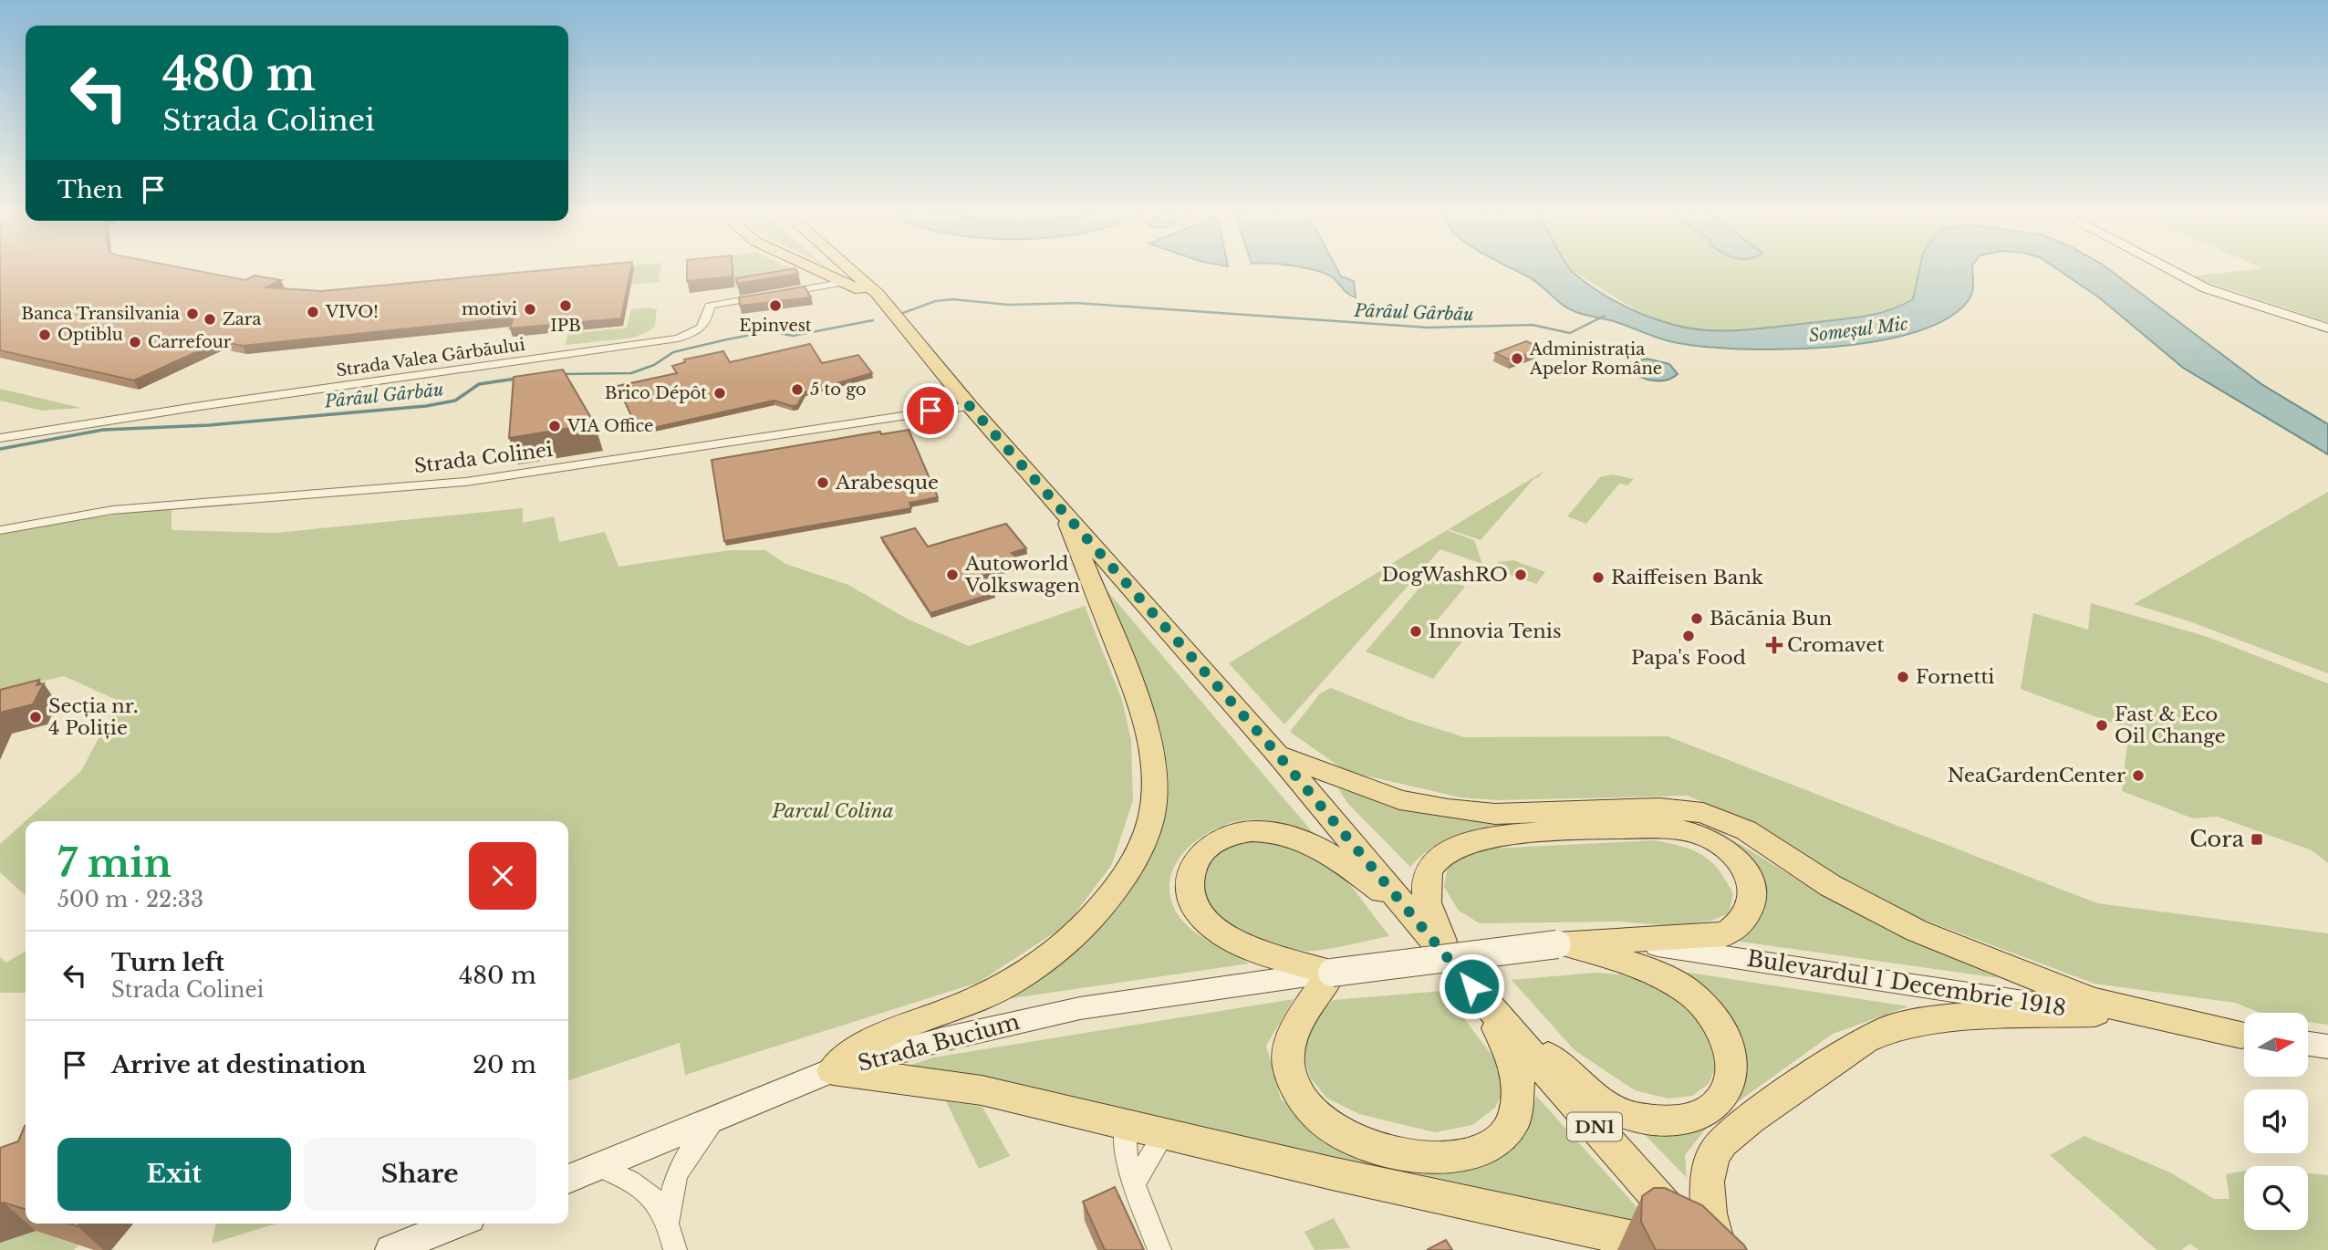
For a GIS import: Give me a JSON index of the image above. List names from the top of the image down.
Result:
{
  "streets": {
    "main road": ["Bulevardul 1 Decembrie 1918", "Strada Bucium", "DN1"],
    "street": ["Strada Valea Gârbăului", "Strada Colinei"]
  },
  "crossings": [
    ["Strada Colinei", "DN1"],
    ["Bulevardul 1 Decembrie 1918", "Strada Bucium"]
  ],
  "water": ["Pârâul Gârbău", "Someșul Mic"],
  "parks": ["Parcul Colina"],
  "places": {
    "other": [
      "IPB",
      "Epinvest",
      "motivi",
      "VIVO!",
      "Banca Transilvania",
      "Zara",
      "Optiblu",
      "Carrefour",
      "Administrația Apelor Române",
      "5 to go",
      "Brico Dépôt",
      "VIA Office",
      "Arabesque",
      "Autoworld Volkswagen",
      "DogWashRO",
      "Raiffeisen Bank",
      "Băcănia Bun",
      "Innovia Tenis",
      "Papa's Food",
      "Fornetti",
      "Secția nr. 4 Poliție",
      "Fast & Eco Oil Change",
      "NeaGardenCenter"
    ],
    "health": ["Cromavet"],
    "transit": ["Cora"]
  },
  "north": "right",
  "page": {
    "turn": ["480 m", "Strada Colinei"],
    "then": "Then",
    "heading": ["7 min", "500 m · 22:33"],
    "list": [
      {
        "name": "Turn left",
        "note": "Strada Colinei",
        "value": "480 m"
      },
      {
        "name": "Arrive at destination",
        "value": "20 m"
      }
    ],
    "buttons": ["Exit", "Share"]
  }
}
